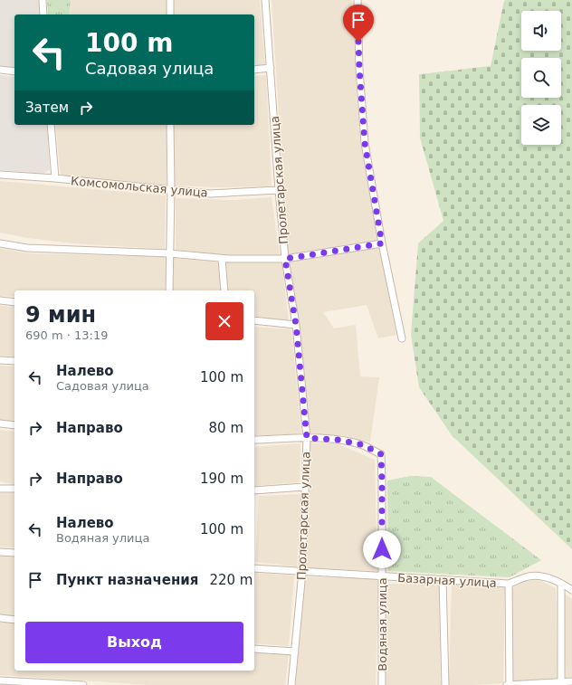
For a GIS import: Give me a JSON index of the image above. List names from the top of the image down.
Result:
{
  "streets": {
    "street": [
      "Пролетарская улица",
      "Комсомольская улица",
      "Базарная улица",
      "Водяная улица"
    ]
  },
  "crossings": [
    ["Пролетарская улица", "Комсомольская улица"],
    ["Пролетарская улица", "Базарная улица"],
    ["Пролетарская улица", "Водяная улица"],
    ["Базарная улица", "Водяная улица"]
  ],
  "page": {
    "turn": ["100 m", "Садовая улица"],
    "then": "Затем",
    "heading": ["9 мин", "690 m · 13:19"],
    "list": [
      {
        "name": "Налево",
        "note": "Садовая улица",
        "value": "100 m"
      },
      {
        "name": "Направо",
        "value": "80 m"
      },
      {
        "name": "Направо",
        "value": "190 m"
      },
      {
        "name": "Налево",
        "note": "Водяная улица",
        "value": "100 m"
      },
      {
        "name": "Пункт назначения",
        "value": "220 m"
      }
    ],
    "buttons": "Выход"
  }
}
